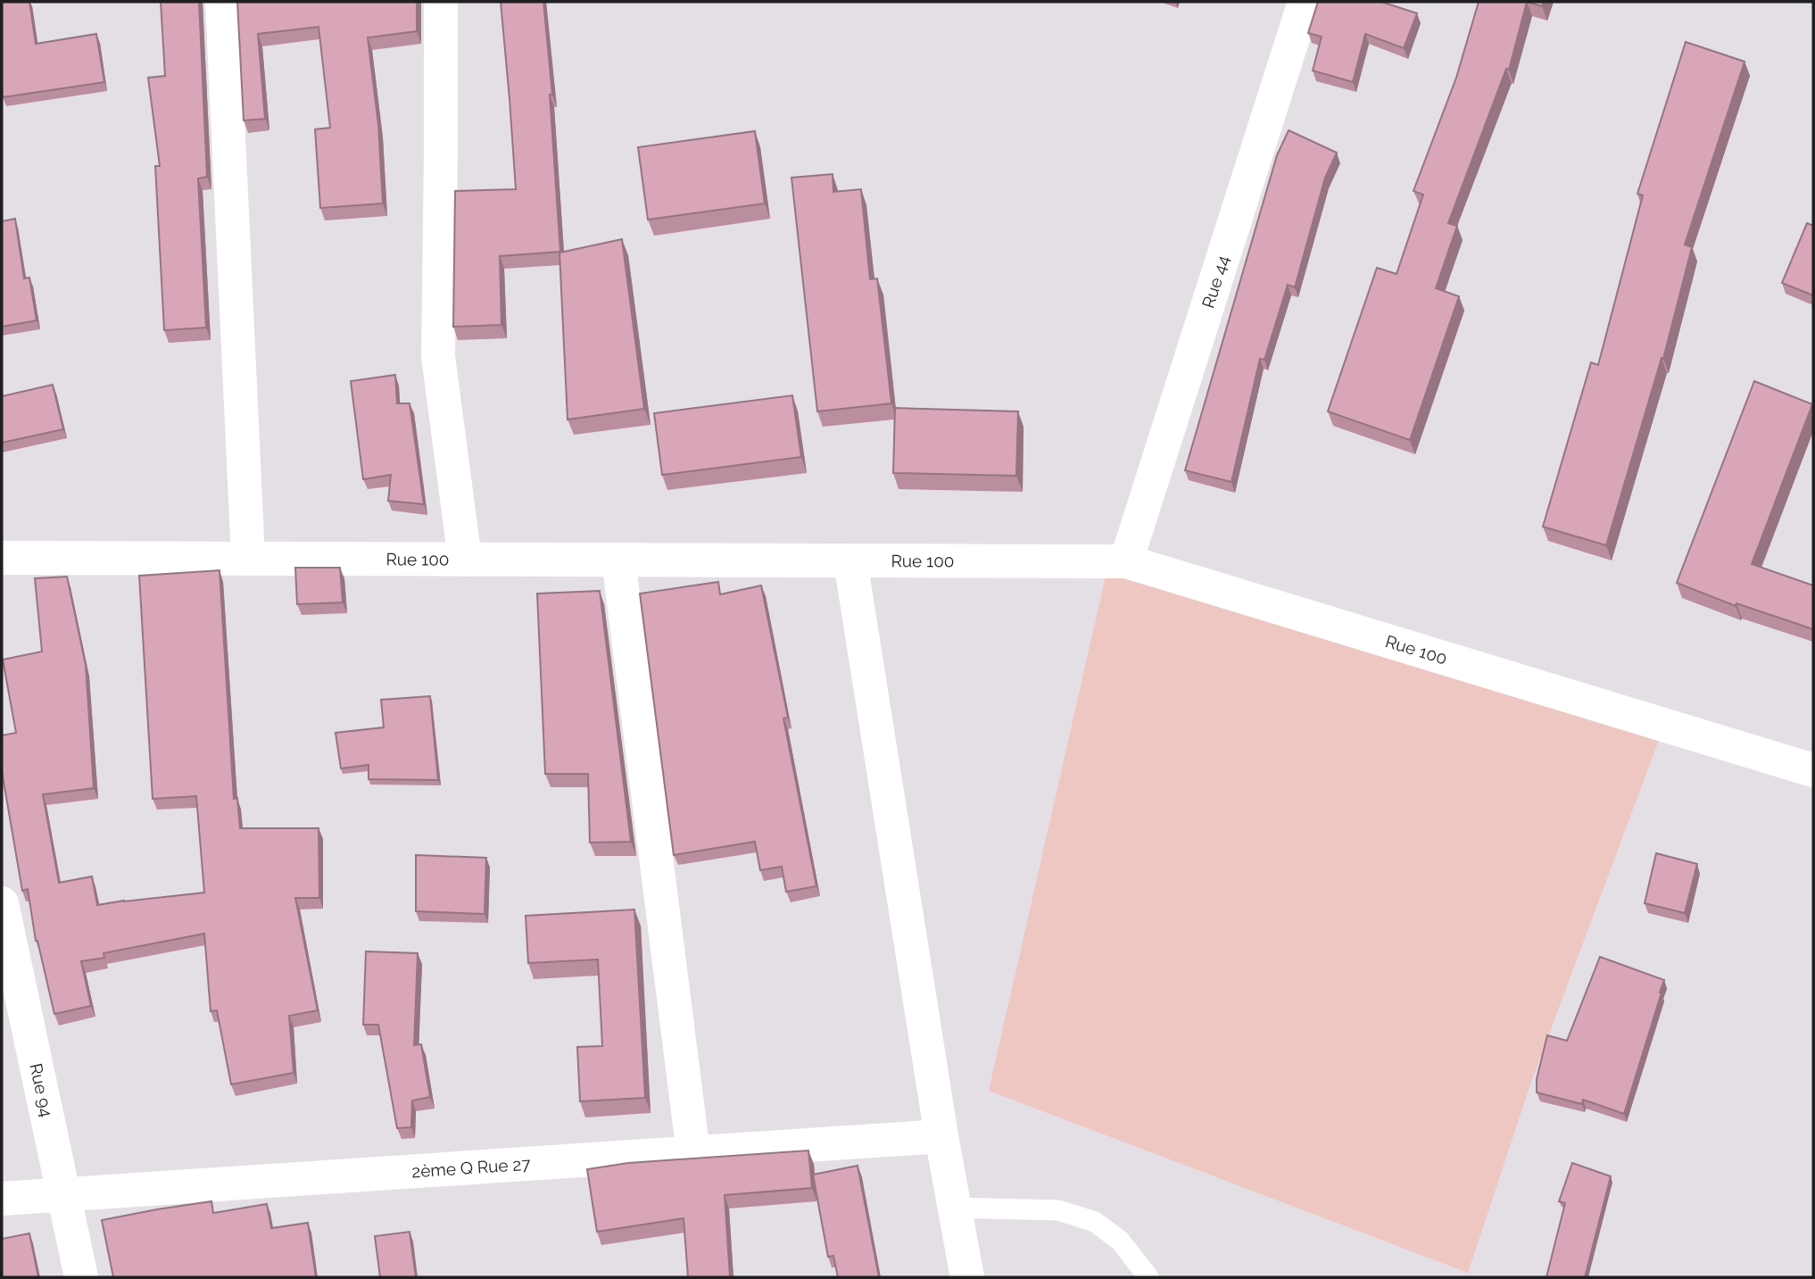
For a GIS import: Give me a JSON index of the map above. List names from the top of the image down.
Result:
{
  "streets": {
    "street": [
      "Rue 44",
      "Rue 100",
      "Rue 94",
      "2ème Q Rue 27"
    ]
  },
  "crossings": [
    ["Rue 44", "Rue 100"],
    ["Rue 94", "2ème Q Rue 27"]
  ]
}
